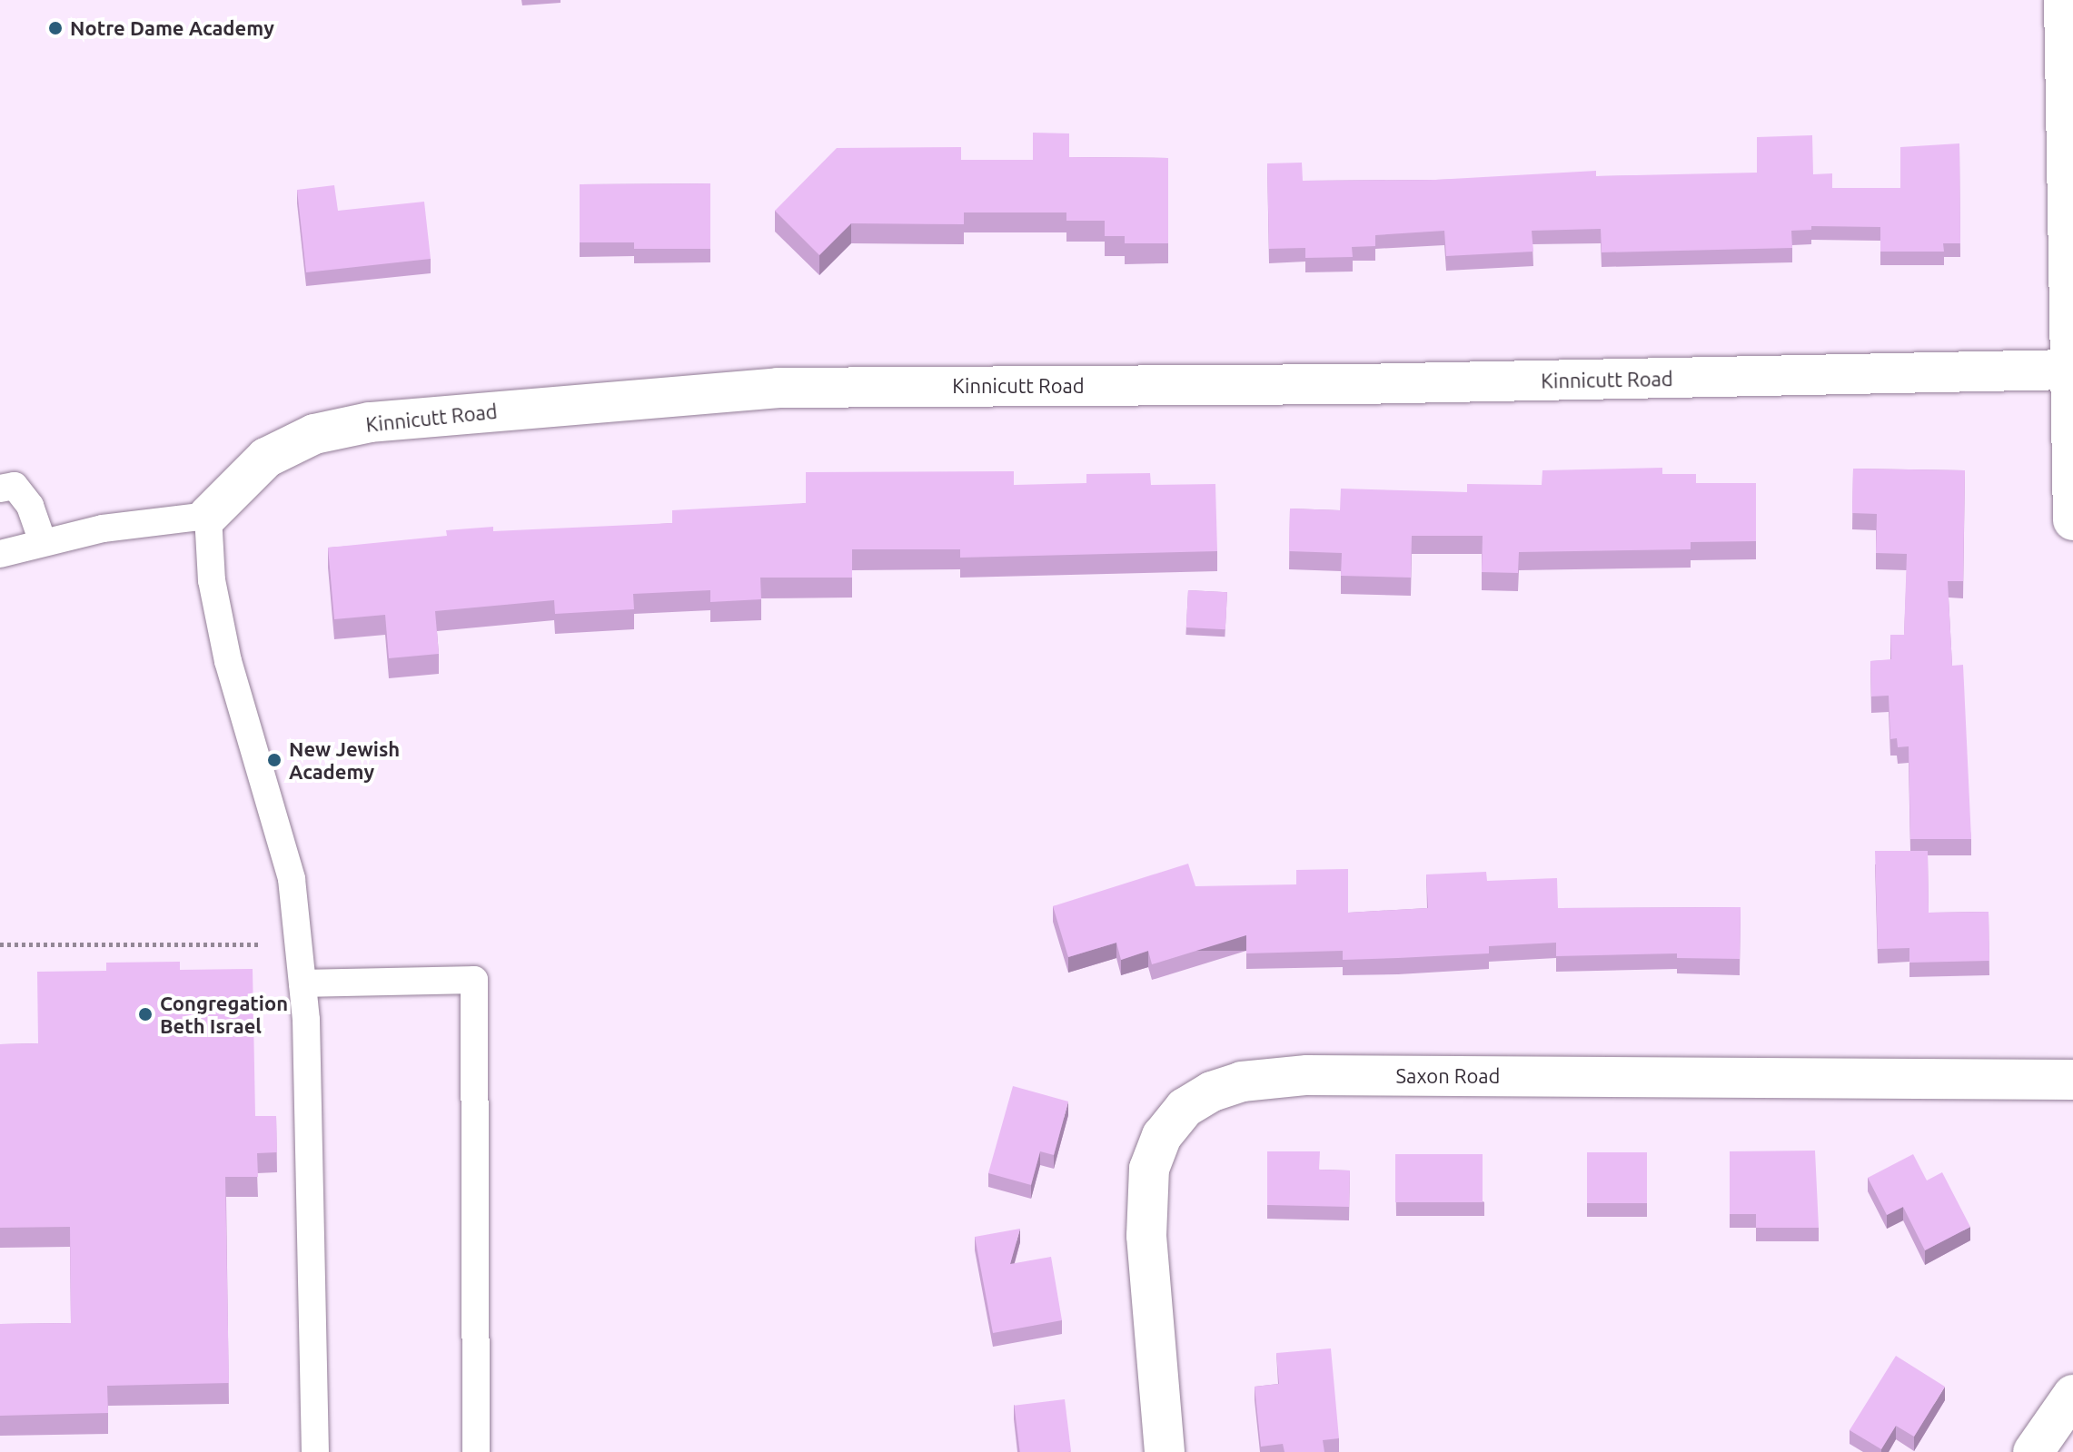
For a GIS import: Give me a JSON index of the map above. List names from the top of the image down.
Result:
{
  "streets": {
    "street": ["Kinnicutt Road", "Saxon Road"]
  },
  "places": ["Notre Dame Academy", "New Jewish Academy", "Congregation Beth Israel"]
}
